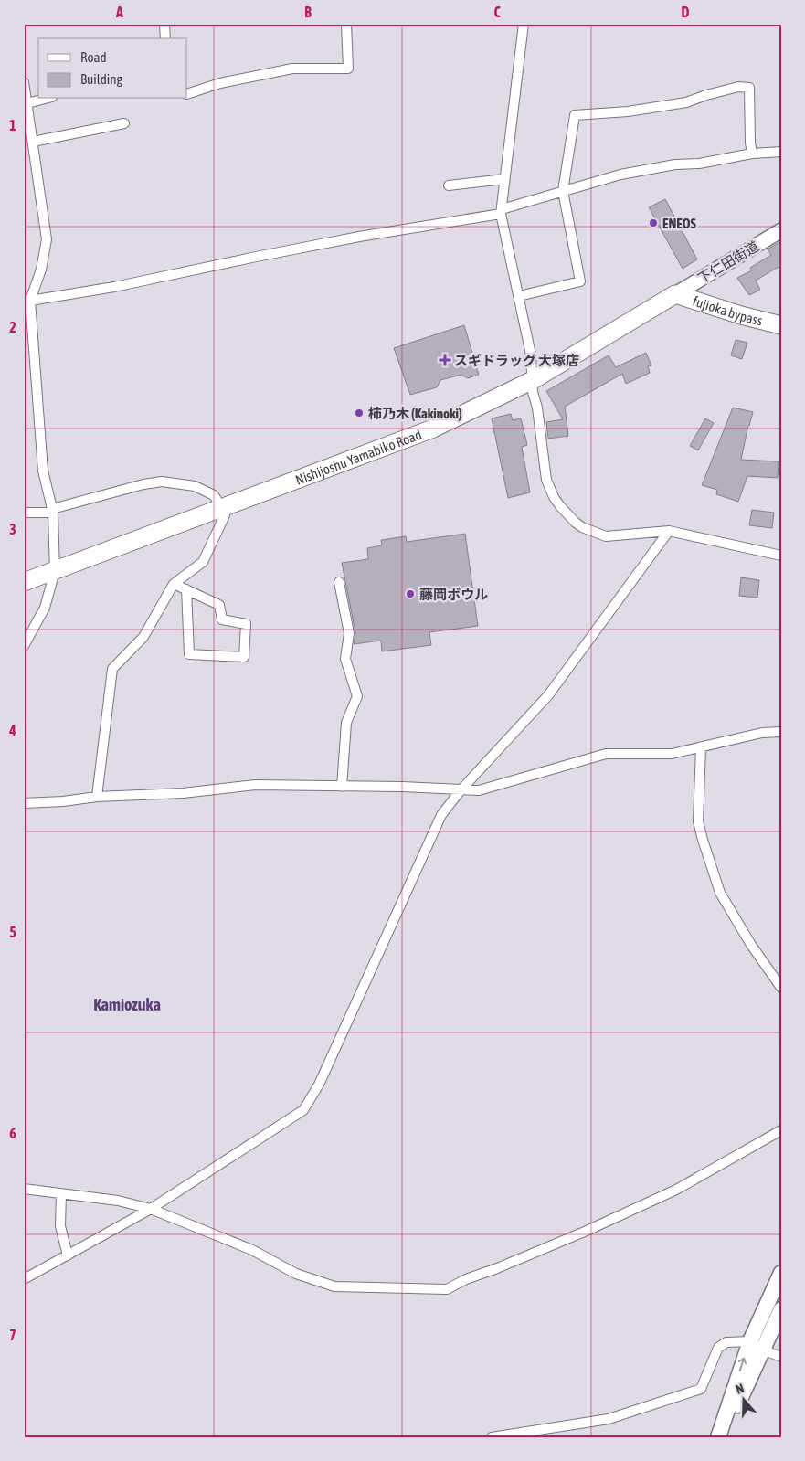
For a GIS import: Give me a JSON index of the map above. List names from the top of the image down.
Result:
{
  "streets": {
    "highway": ["fujioka bypass", "Nishijoshu Yamabiko Road"],
    "street": ["下仁田街道"]
  },
  "crossings": [
    ["下仁田街道", "fujioka bypass"],
    ["下仁田街道", "Nishijoshu Yamabiko Road"],
    ["fujioka bypass", "Nishijoshu Yamabiko Road"]
  ],
  "districts": ["Kamiozuka"],
  "places": {
    "other": ["ENEOS", "柿乃木 (Kakinoki)", "藤岡ボウル"],
    "health": ["スギドラッグ 大塚店"]
  },
  "legend": ["Road", "Building"],
  "north": "top",
  "grid": {
    "columns": [
      "A",
      "B",
      "C",
      "D"
    ],
    "rows": [
      "1",
      "2",
      "3",
      "4",
      "5",
      "6",
      "7"
    ]
  }
}
